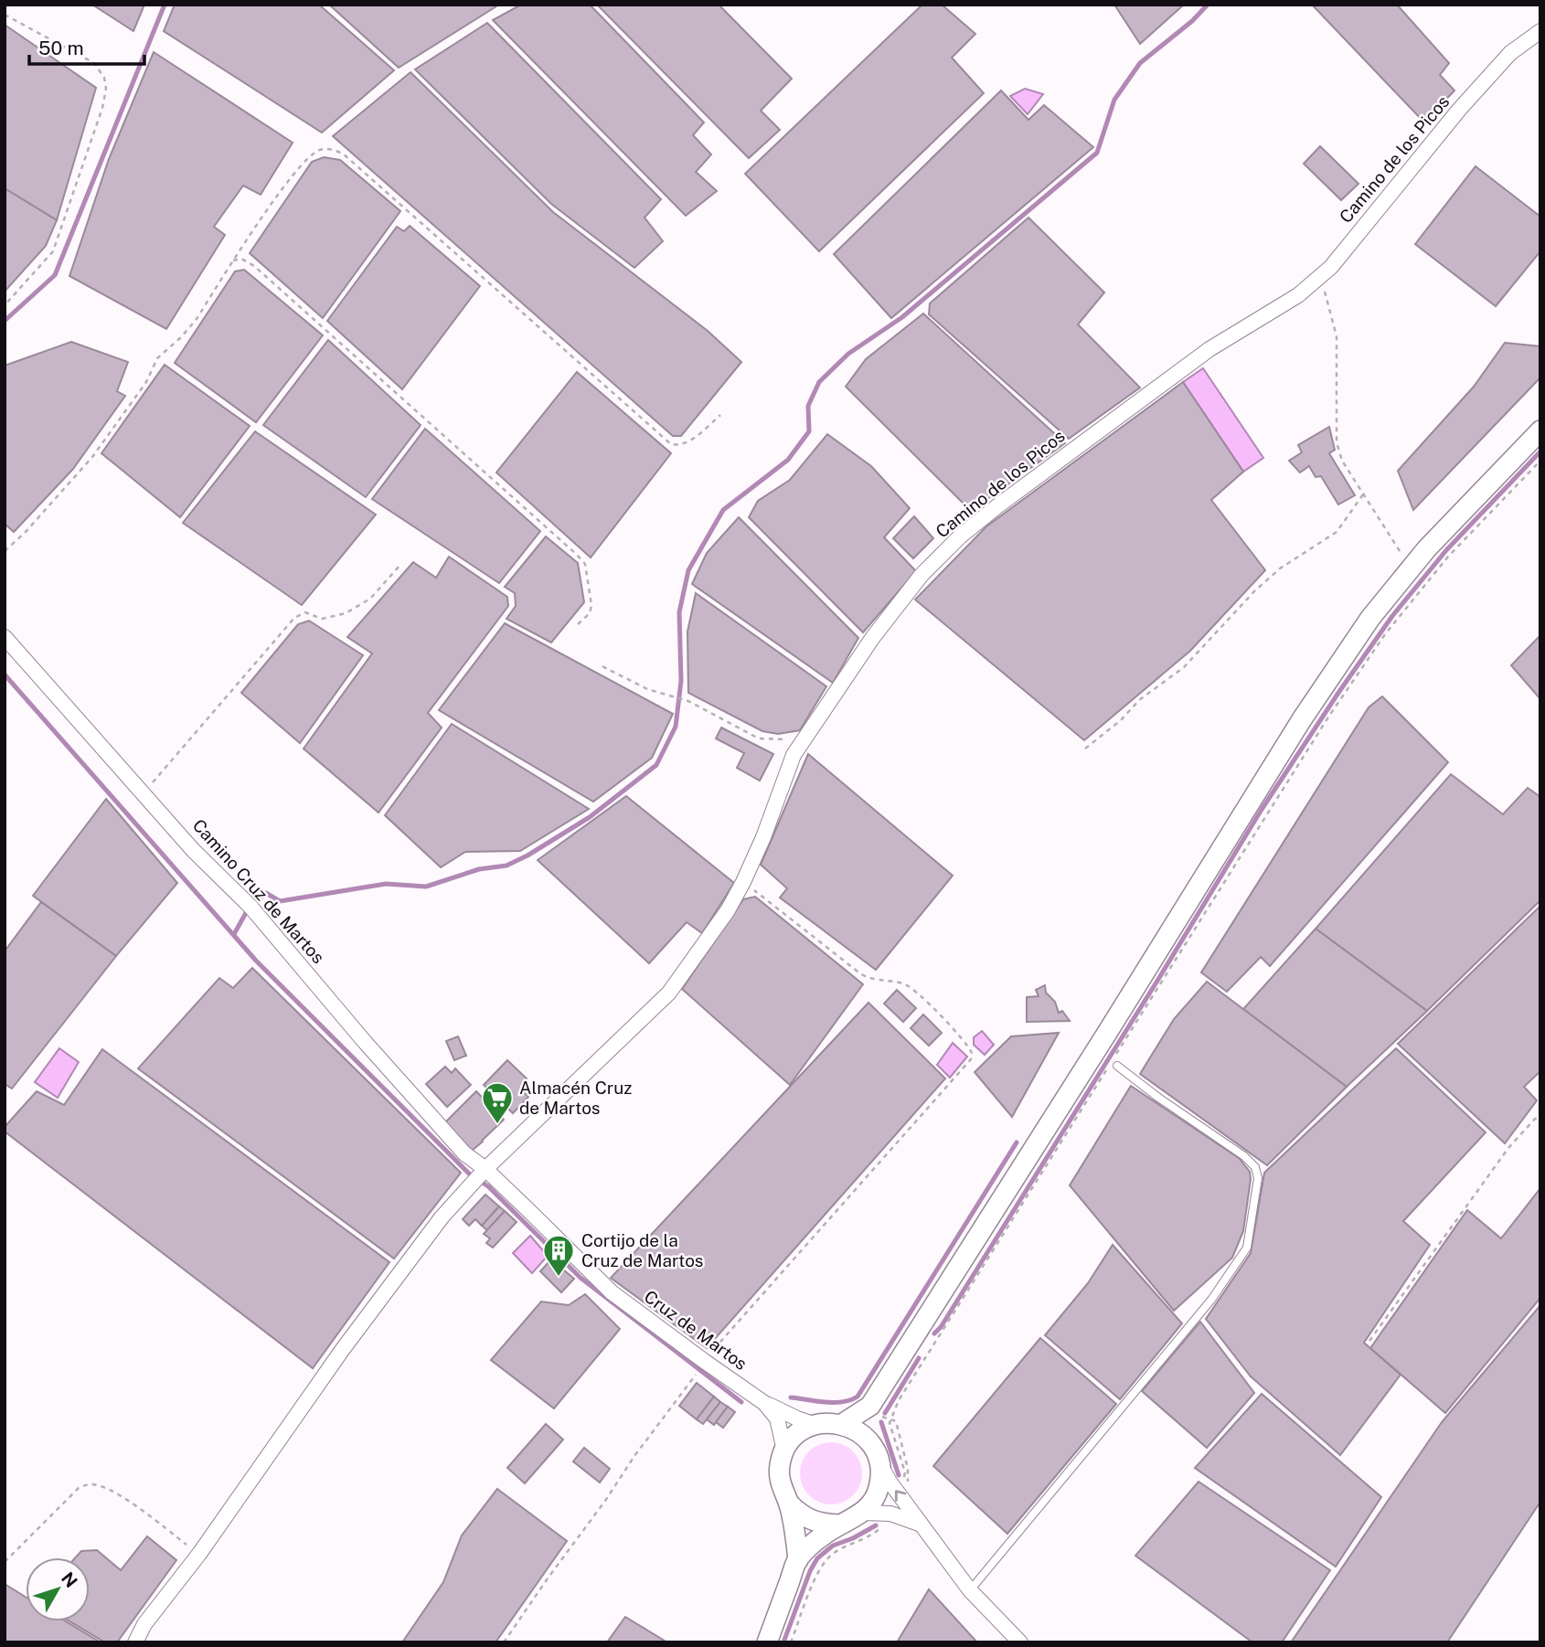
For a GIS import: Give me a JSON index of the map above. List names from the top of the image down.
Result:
{
  "streets": {
    "street": ["Camino de los Picos", "Camino Cruz de Martos", "Cruz de Martos"]
  },
  "crossings": [
    ["Camino de los Picos", "Camino Cruz de Martos"],
    ["Camino de los Picos", "Cruz de Martos"],
    ["Camino Cruz de Martos", "Cruz de Martos"]
  ],
  "places": {
    "supermarket": ["Almacén Cruz de Martos"],
    "building": ["Cortijo de la Cruz de Martos"]
  },
  "scale_bar": "50 m",
  "north": "top right"
}
